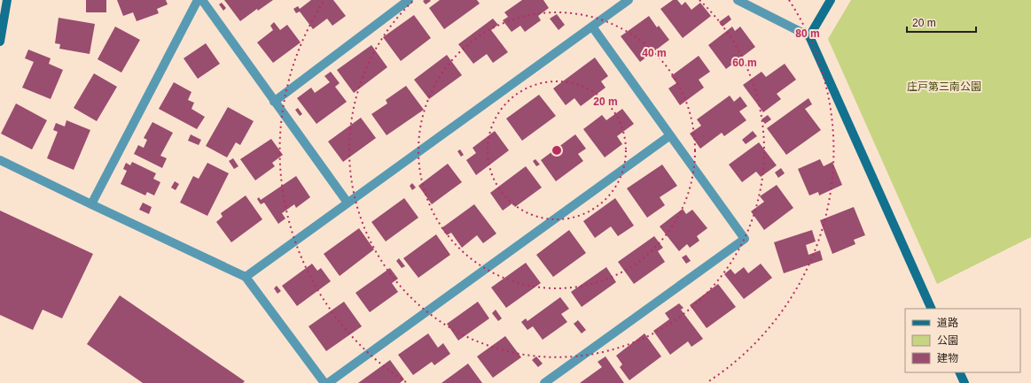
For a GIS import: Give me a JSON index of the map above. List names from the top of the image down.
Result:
{
  "parks": ["庄戸第三南公園"],
  "legend": ["道路", "公園", "建物"],
  "scale_bar": "20 m",
  "rings": [
    "80 m",
    "40 m",
    "60 m",
    "20 m"
  ]
}
